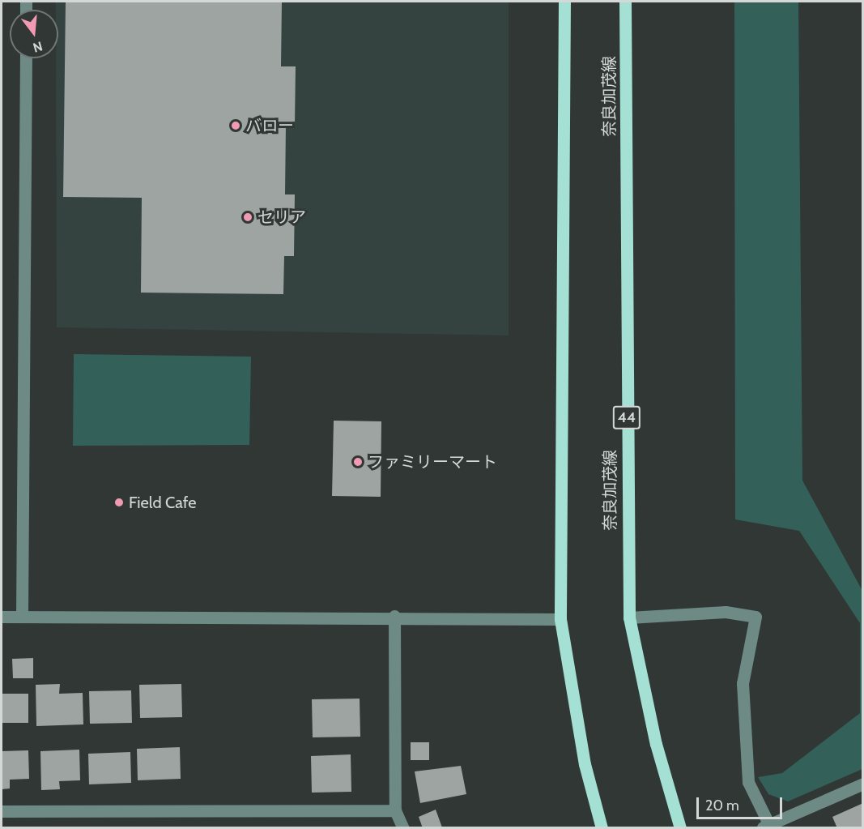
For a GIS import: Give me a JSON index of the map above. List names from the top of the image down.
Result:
{
  "streets": {
    "main road": ["奈良加茂線", "44"]
  },
  "places": [
    "バロー",
    "セリア",
    "ファミリーマート",
    "Field Cafe"
  ],
  "scale_bar": "20 m",
  "north": "bottom"
}
